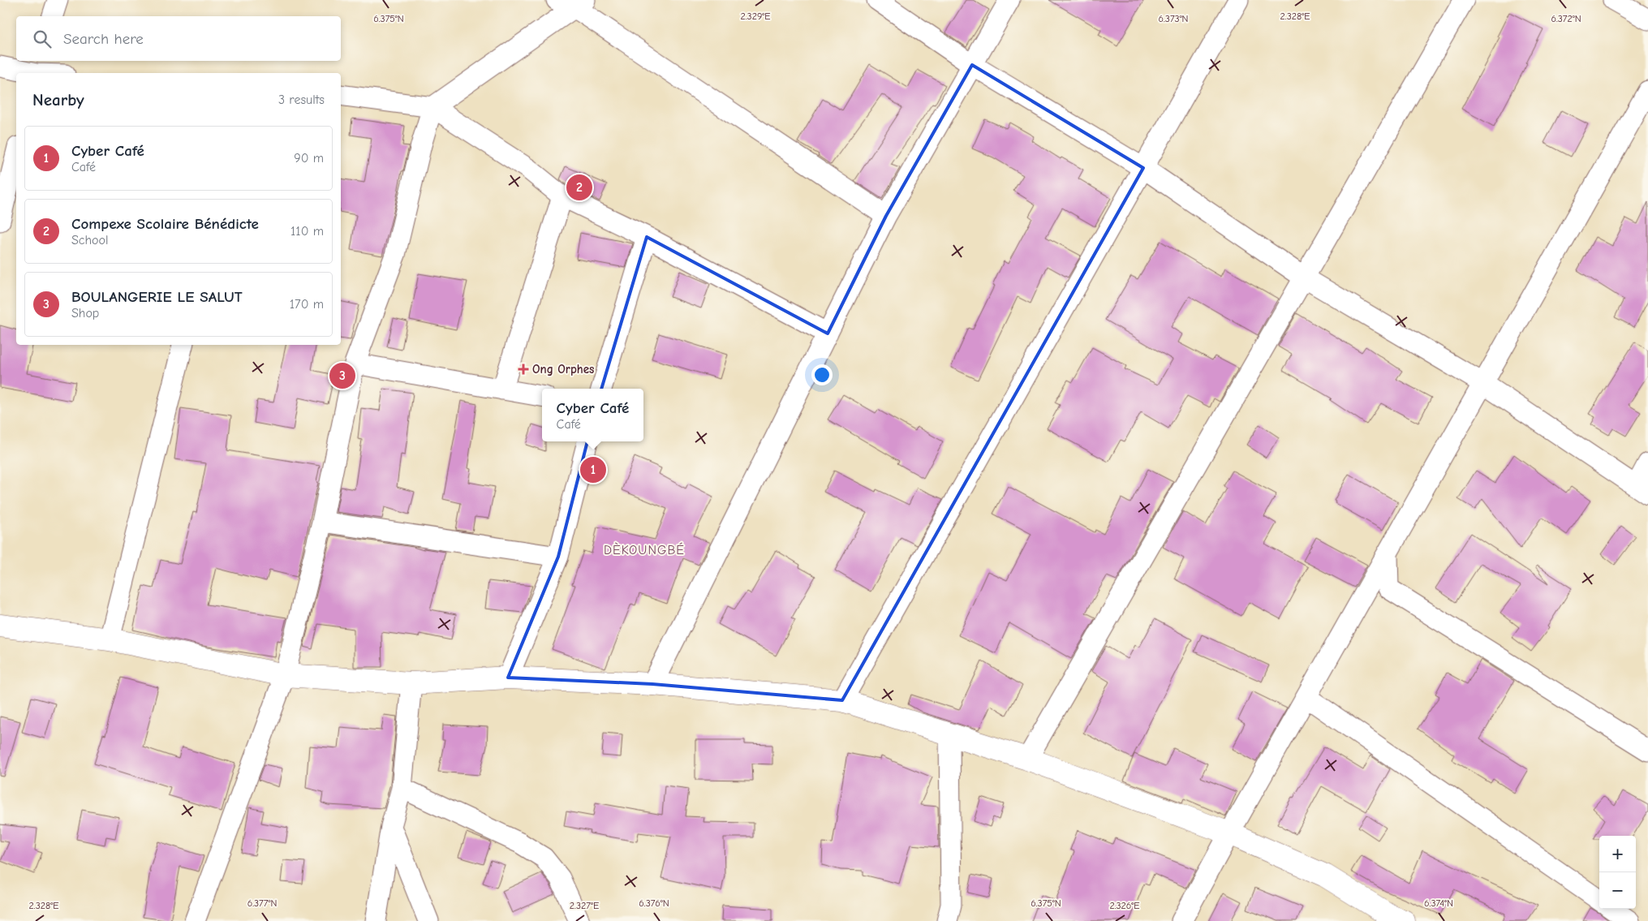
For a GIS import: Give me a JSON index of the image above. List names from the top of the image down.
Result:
{
  "districts": ["DÈKOUNGBÉ"],
  "places": {
    "health": ["Ong Orphes"]
  },
  "page": {
    "search": "Search here",
    "heading": ["Nearby", "3 results"],
    "list": [
      {
        "mark": "1",
        "name": "Cyber Café",
        "note": "Café",
        "value": "90 m"
      },
      {
        "mark": "2",
        "name": "Compexe Scolaire Bénédicte",
        "note": "School",
        "value": "110 m"
      },
      {
        "mark": "3",
        "name": "BOULANGERIE LE SALUT",
        "note": "Shop",
        "value": "170 m"
      }
    ],
    "pins": ["2", "3", "1"],
    "popup": ["Cyber Café", "Café"],
    "map_buttons": ["+", "−"]
  },
  "coordinates": [
    "2.328°E",
    "2.329°E",
    "6.375°N",
    "6.373°N",
    "6.372°N",
    "6.377°N",
    "6.376°N",
    "6.374°N",
    "2.327°E",
    "2.326°E"
  ]
}
